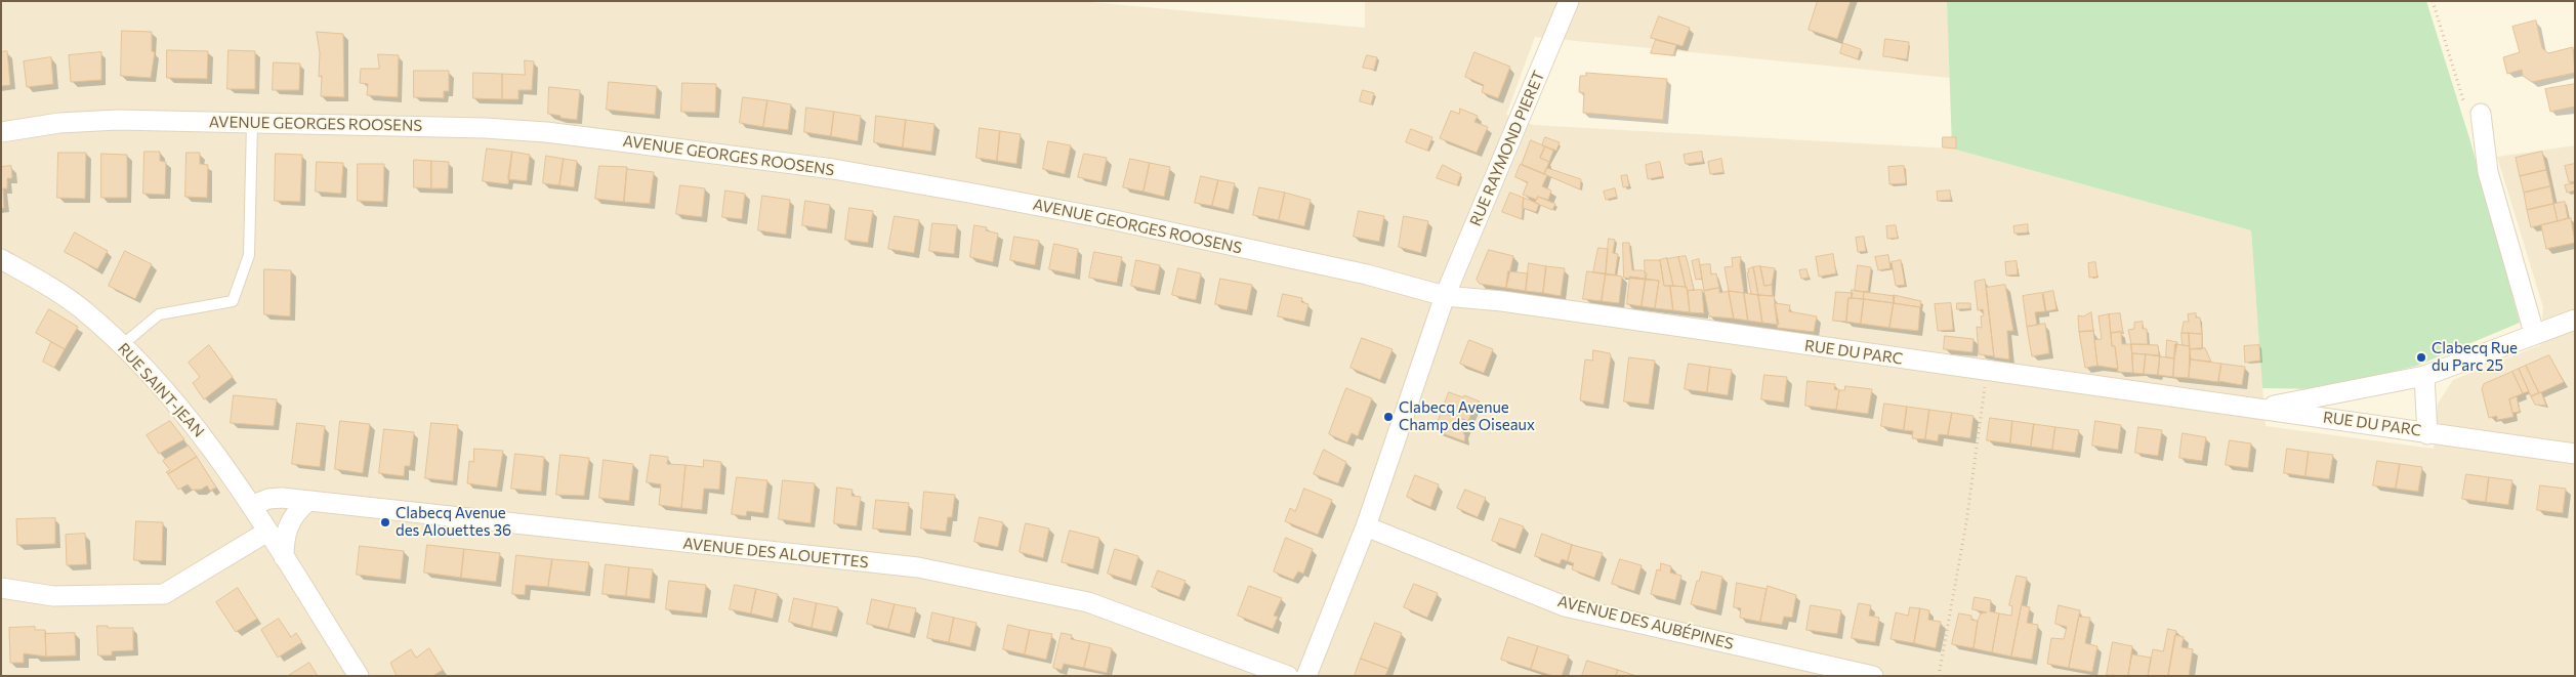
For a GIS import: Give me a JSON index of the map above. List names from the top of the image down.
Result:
{
  "streets": {
    "street": [
      "AVENUE GEORGES ROOSENS",
      "RUE RAYMOND PIERET",
      "RUE DU PARC",
      "RUE SAINT-JEAN",
      "AVENUE DES ALOUETTES",
      "AVENUE DES AUBÉPINES"
    ]
  },
  "crossings": [
    ["AVENUE GEORGES ROOSENS", "RUE RAYMOND PIERET"],
    ["AVENUE GEORGES ROOSENS", "RUE DU PARC"],
    ["RUE RAYMOND PIERET", "RUE DU PARC"],
    ["RUE RAYMOND PIERET", "AVENUE DES AUBÉPINES"],
    ["RUE SAINT-JEAN", "AVENUE DES ALOUETTES"]
  ],
  "places": ["Clabecq Rue du Parc 25", "Clabecq Avenue Champ des Oiseaux", "Clabecq Avenue des Alouettes 36"]
}
